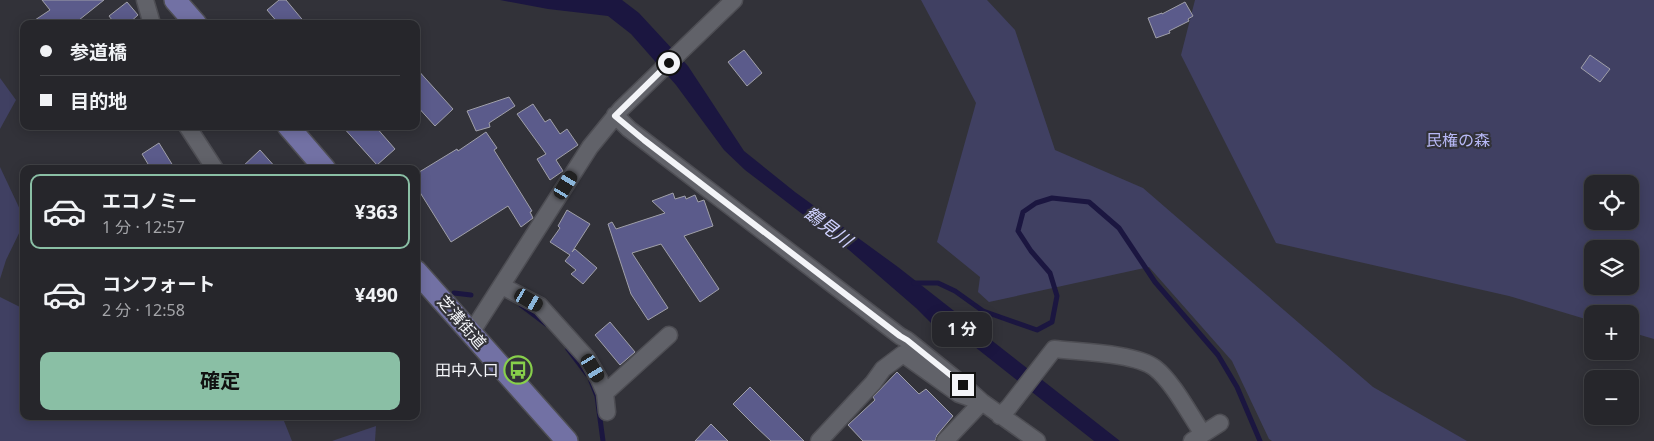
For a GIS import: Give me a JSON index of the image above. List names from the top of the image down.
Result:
{
  "streets": {
    "main road": ["芝溝街道"]
  },
  "water": ["鶴見川"],
  "parks": ["民権の森"],
  "places": {
    "bus stop": ["田中入口"]
  },
  "page": {
    "banner": ["参道橋", "目的地"],
    "list": [
      {
        "name": "エコノミー",
        "note": "1 分 · 12:57",
        "value": "¥363"
      },
      {
        "name": "コンフォート",
        "note": "2 分 · 12:58",
        "value": "¥490"
      }
    ],
    "map_buttons": ["+", "−"],
    "bubble": "1 分",
    "buttons": "確定"
  }
}
